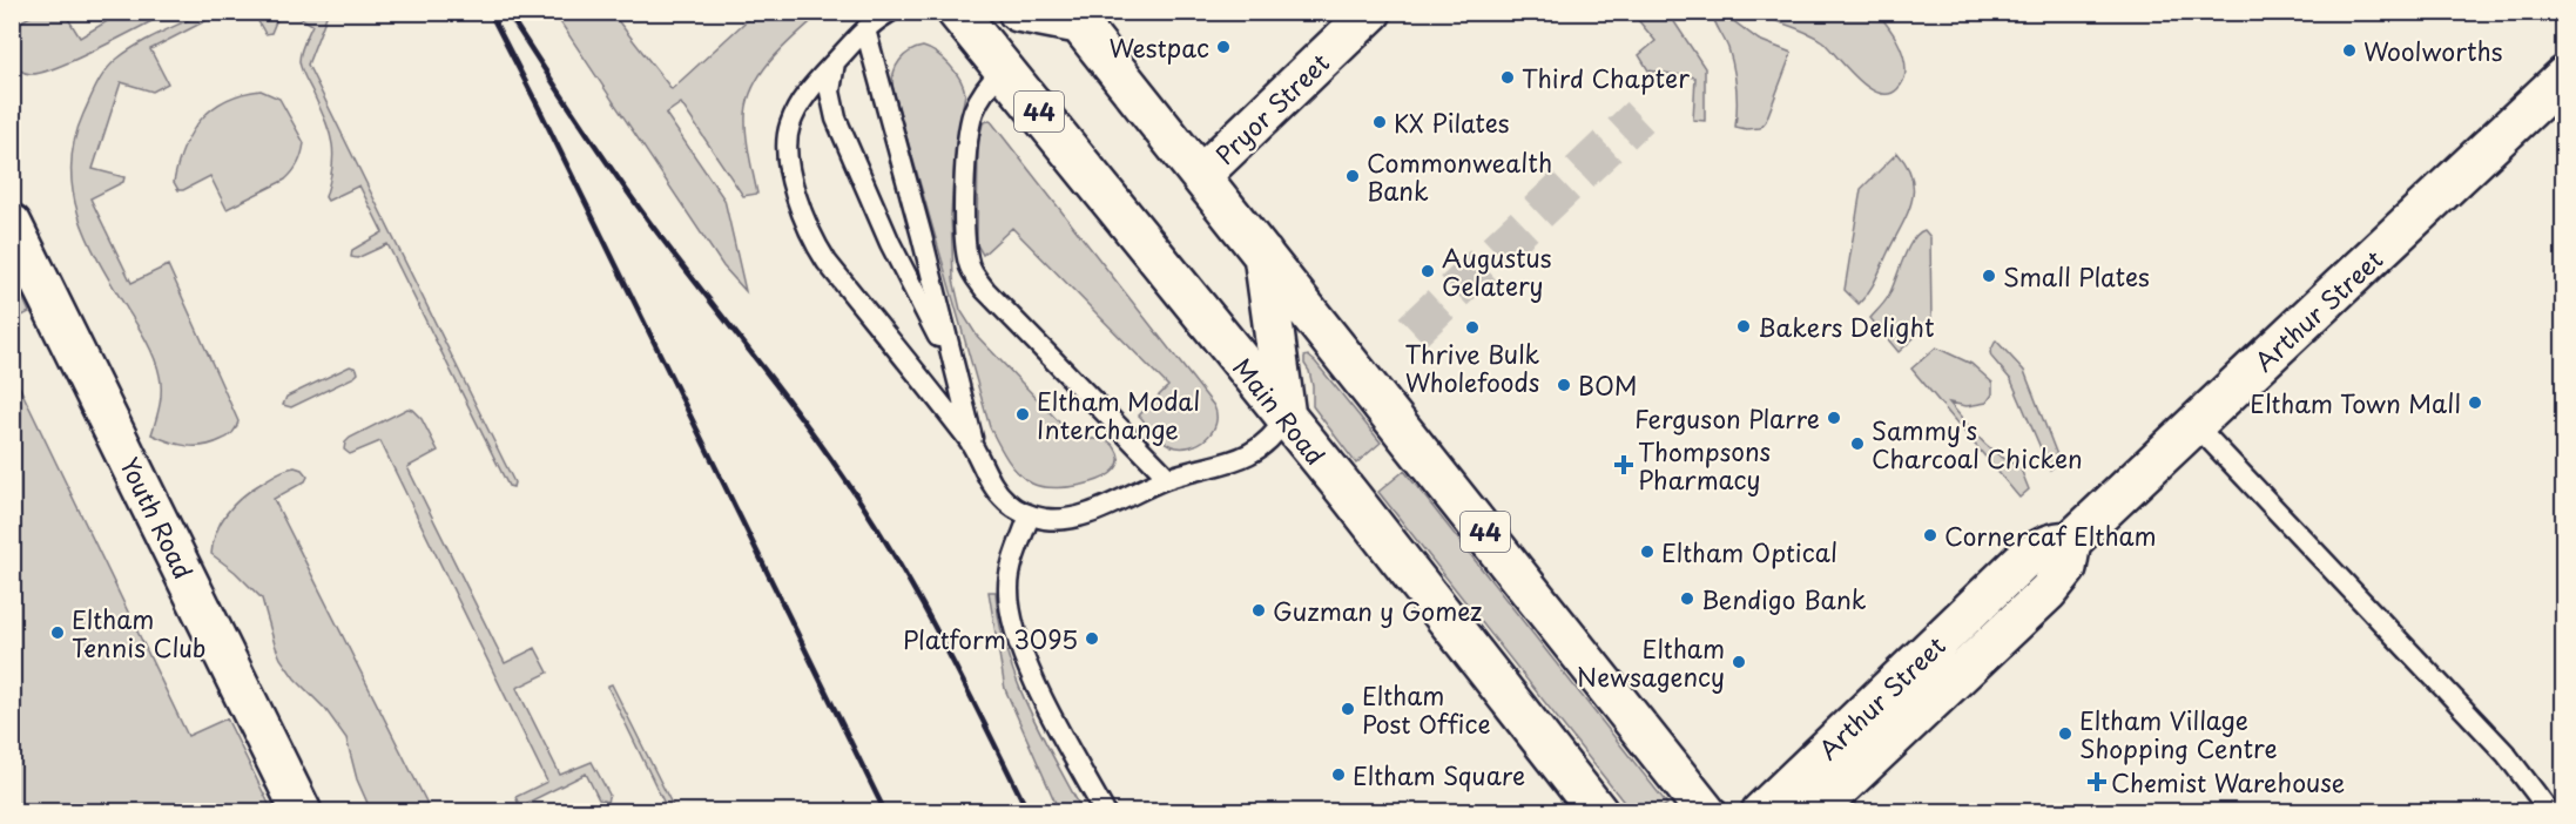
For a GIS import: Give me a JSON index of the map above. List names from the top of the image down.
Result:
{
  "streets": {
    "street": [
      "Pryor Street",
      "44",
      "Arthur Street",
      "Main Road",
      "Youth Road"
    ]
  },
  "crossings": [
    ["Pryor Street", "44"]
  ],
  "places": {
    "other": [
      "Westpac",
      "Woolworths",
      "Third Chapter",
      "KX Pilates",
      "Commonwealth Bank",
      "Augustus Gelatery",
      "Small Plates",
      "Bakers Delight",
      "Thrive Bulk Wholefoods",
      "BOM",
      "Eltham Town Mall",
      "Eltham Modal Interchange",
      "Ferguson Plarre",
      "Sammy's Charcoal Chicken",
      "Cornercaf Eltham",
      "Eltham Optical",
      "Bendigo Bank",
      "Guzman y Gomez",
      "Eltham Tennis Club",
      "Platform 3095",
      "Eltham Newsagency",
      "Eltham Post Office",
      "Eltham Village Shopping Centre",
      "Eltham Square"
    ],
    "health": ["Thompsons Pharmacy", "Chemist Warehouse"]
  }
}
